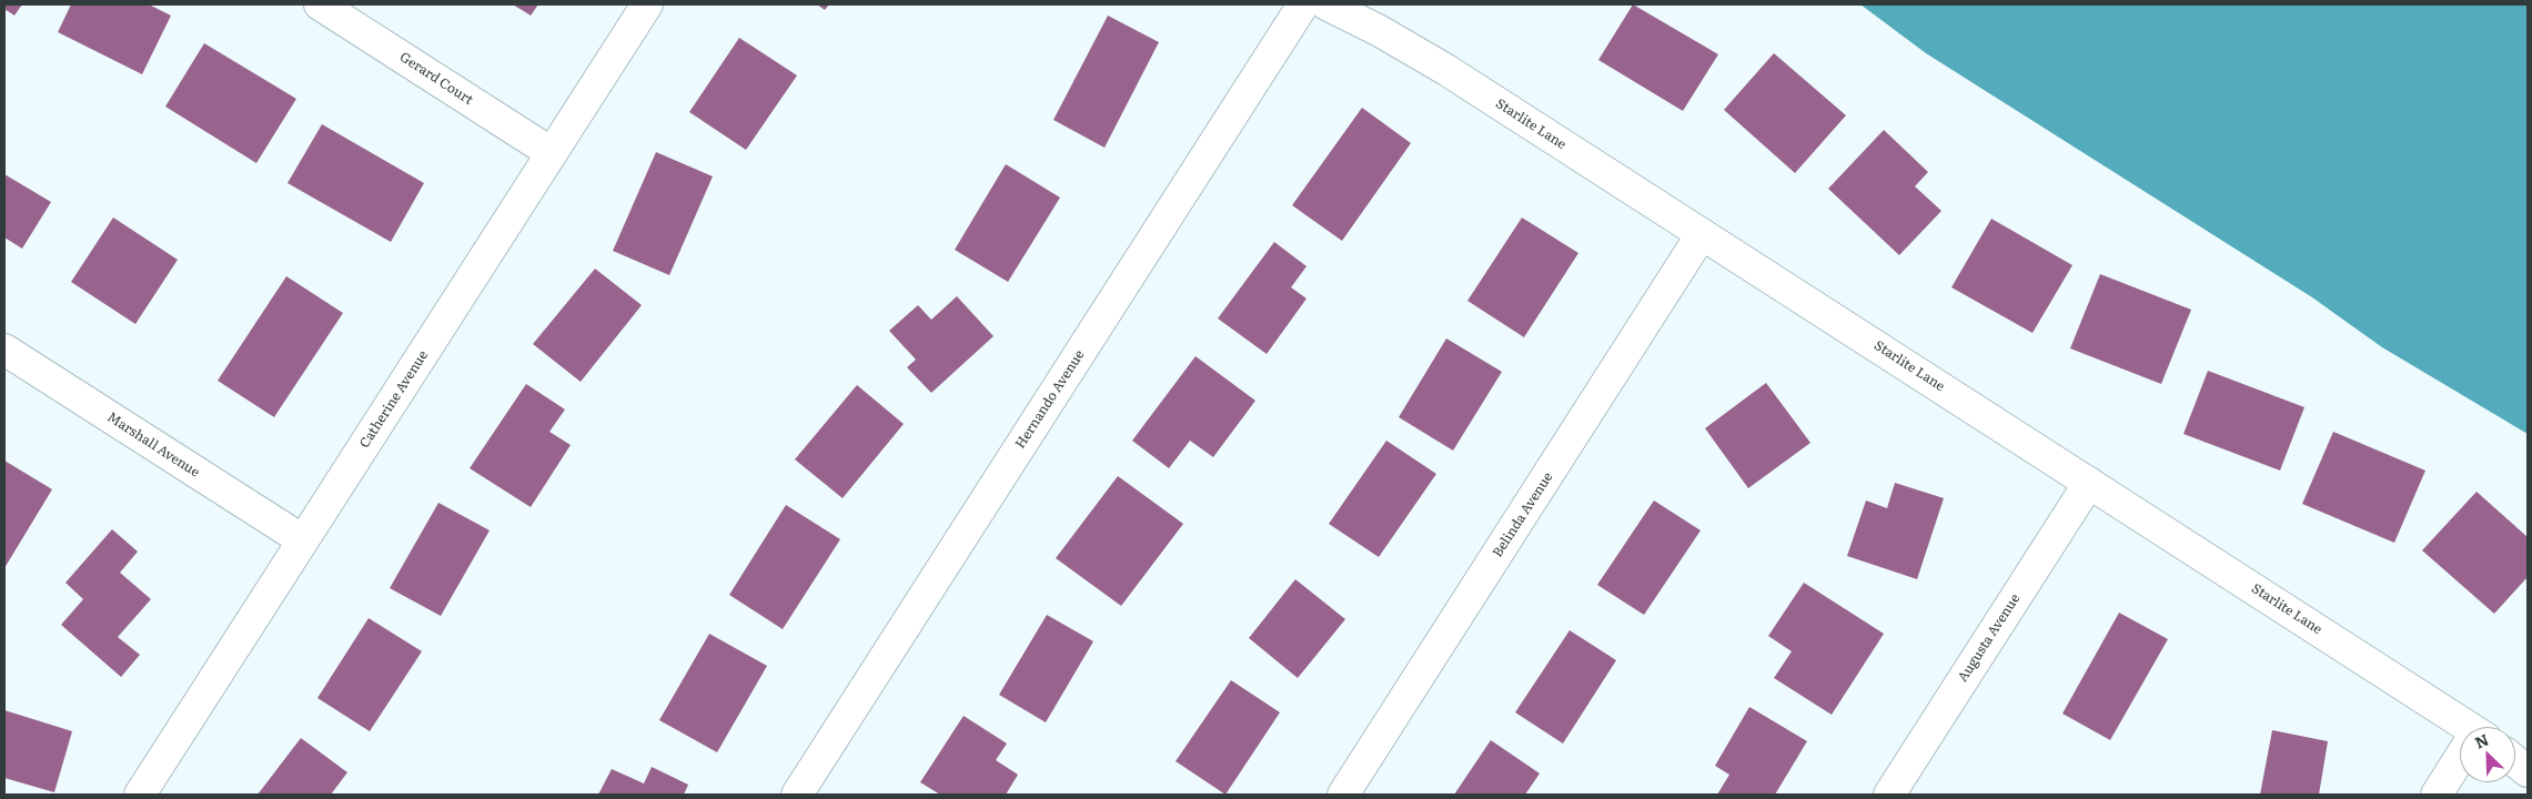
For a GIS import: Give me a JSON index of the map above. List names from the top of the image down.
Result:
{
  "streets": {
    "street": [
      "Gerard Court",
      "Starlite Lane",
      "Catherine Avenue",
      "Hernando Avenue",
      "Marshall Avenue",
      "Belinda Avenue",
      "Augusta Avenue"
    ]
  },
  "crossings": [
    ["Gerard Court", "Catherine Avenue"],
    ["Starlite Lane", "Belinda Avenue"],
    ["Starlite Lane", "Augusta Avenue"],
    ["Catherine Avenue", "Marshall Avenue"]
  ],
  "north": "top left"
}
